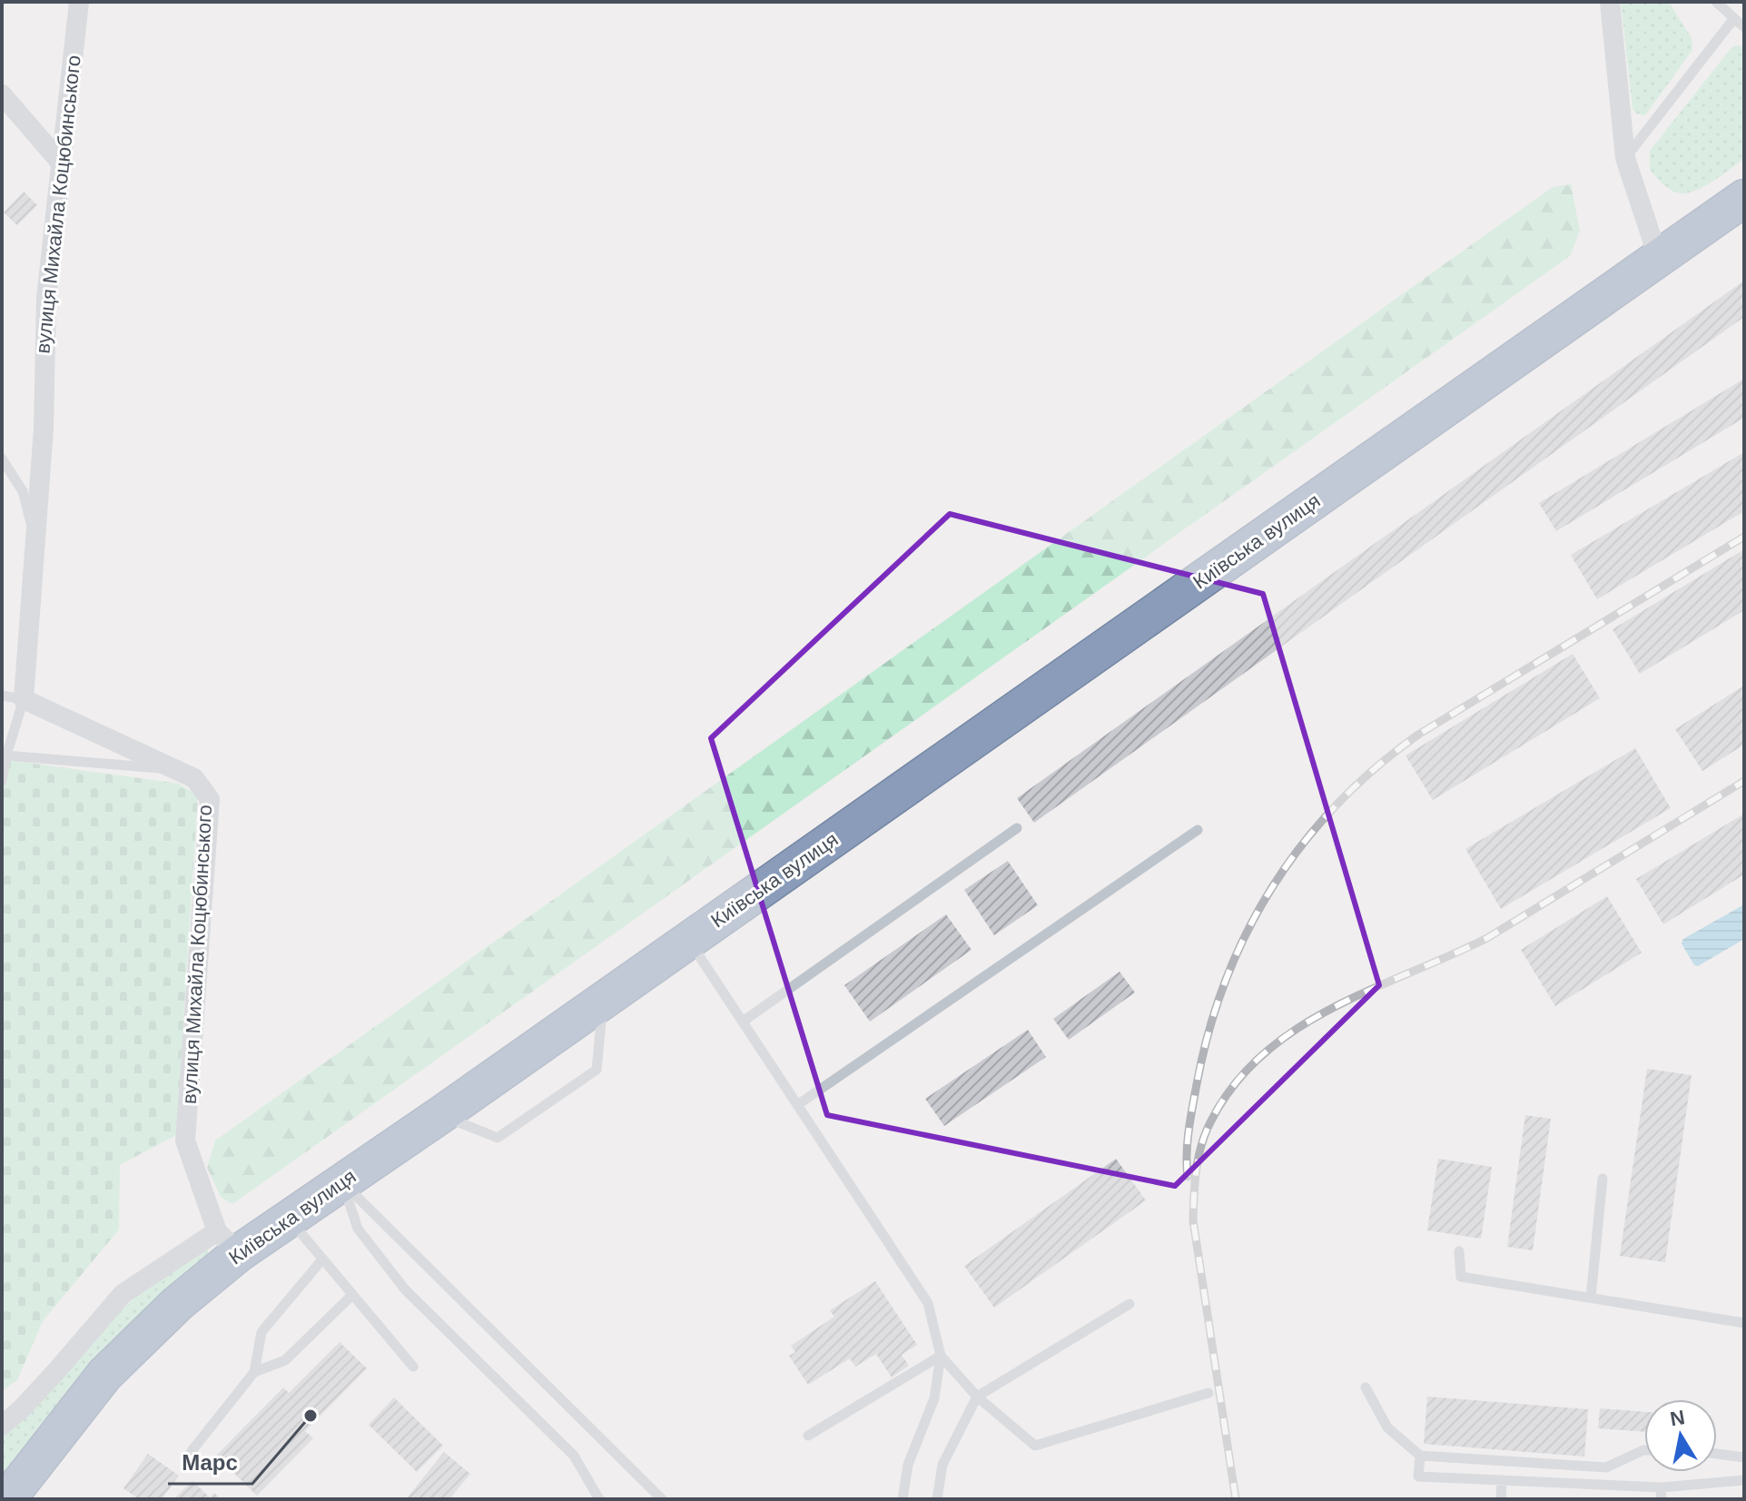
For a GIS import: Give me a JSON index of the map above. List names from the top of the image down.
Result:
{
  "streets": {
    "highway": ["Київська вулиця"],
    "street": ["вулиця Михайла Коцюбинського"]
  },
  "crossings": [
    ["вулиця Михайла Коцюбинського", "Київська вулиця"]
  ],
  "places": ["Марс"],
  "north": "top"
}
